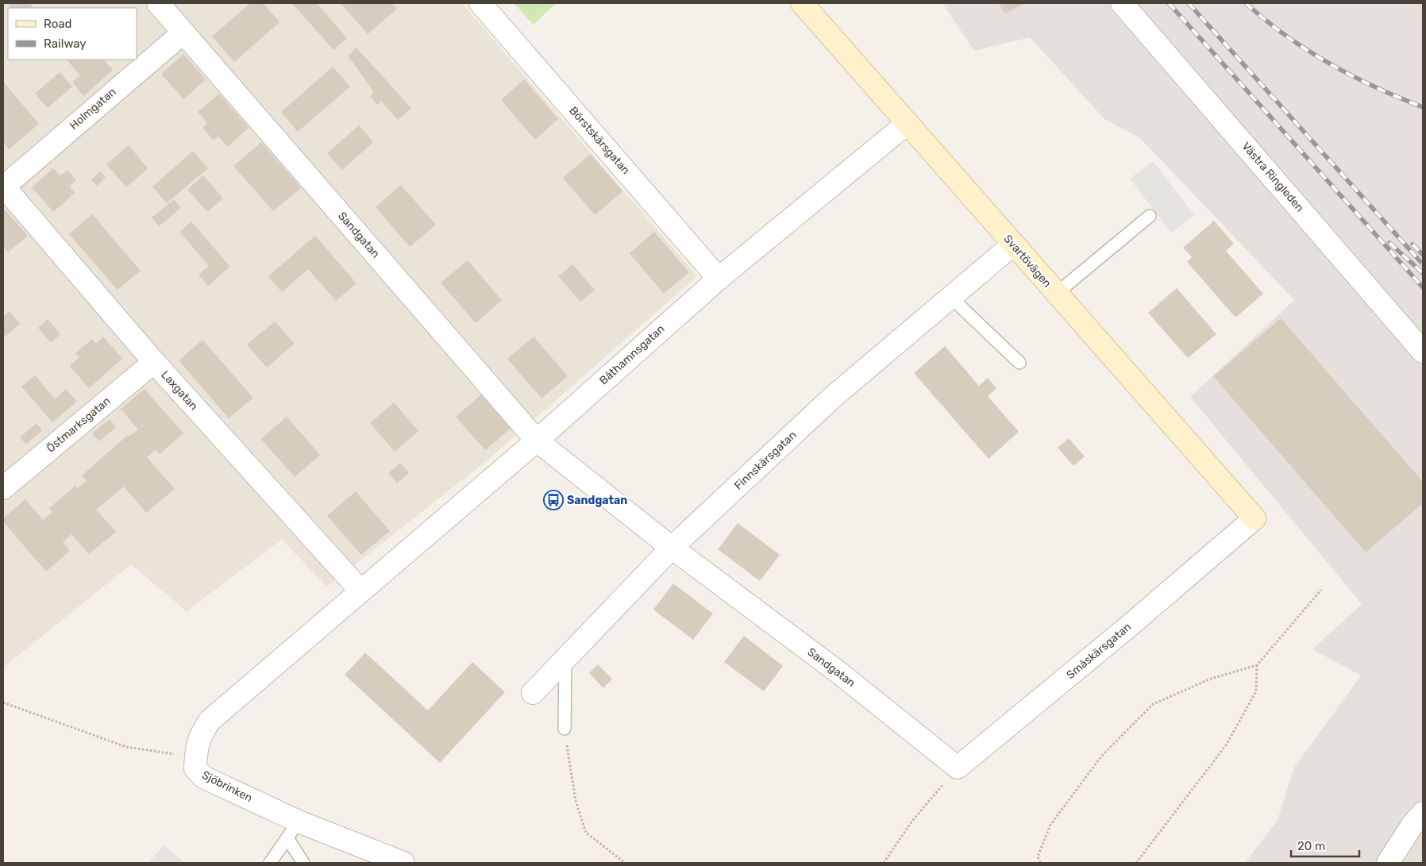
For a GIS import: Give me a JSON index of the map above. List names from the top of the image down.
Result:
{
  "streets": {
    "main road": ["Svartövägen"],
    "street": [
      "Holmgatan",
      "Börstskärsgatan",
      "Västra Ringleden",
      "Sandgatan",
      "Båthamnsgatan",
      "Laxgatan",
      "Östmarksgatan",
      "Finnskärsgatan",
      "Småskärsgatan",
      "Sjöbrinken"
    ]
  },
  "crossings": [
    ["Holmgatan", "Sandgatan"],
    ["Holmgatan", "Laxgatan"],
    ["Börstskärsgatan", "Båthamnsgatan"],
    ["Sandgatan", "Båthamnsgatan"],
    ["Sandgatan", "Finnskärsgatan"],
    ["Sandgatan", "Småskärsgatan"],
    ["Svartövägen", "Båthamnsgatan"],
    ["Svartövägen", "Finnskärsgatan"],
    ["Svartövägen", "Småskärsgatan"],
    ["Båthamnsgatan", "Laxgatan"],
    ["Båthamnsgatan", "Sjöbrinken"],
    ["Laxgatan", "Östmarksgatan"],
    ["Laxgatan", "Sjöbrinken"]
  ],
  "places": {
    "bus stop": ["Sandgatan"]
  },
  "legend": ["Road", "Railway"],
  "scale_bar": "20 m"
}
